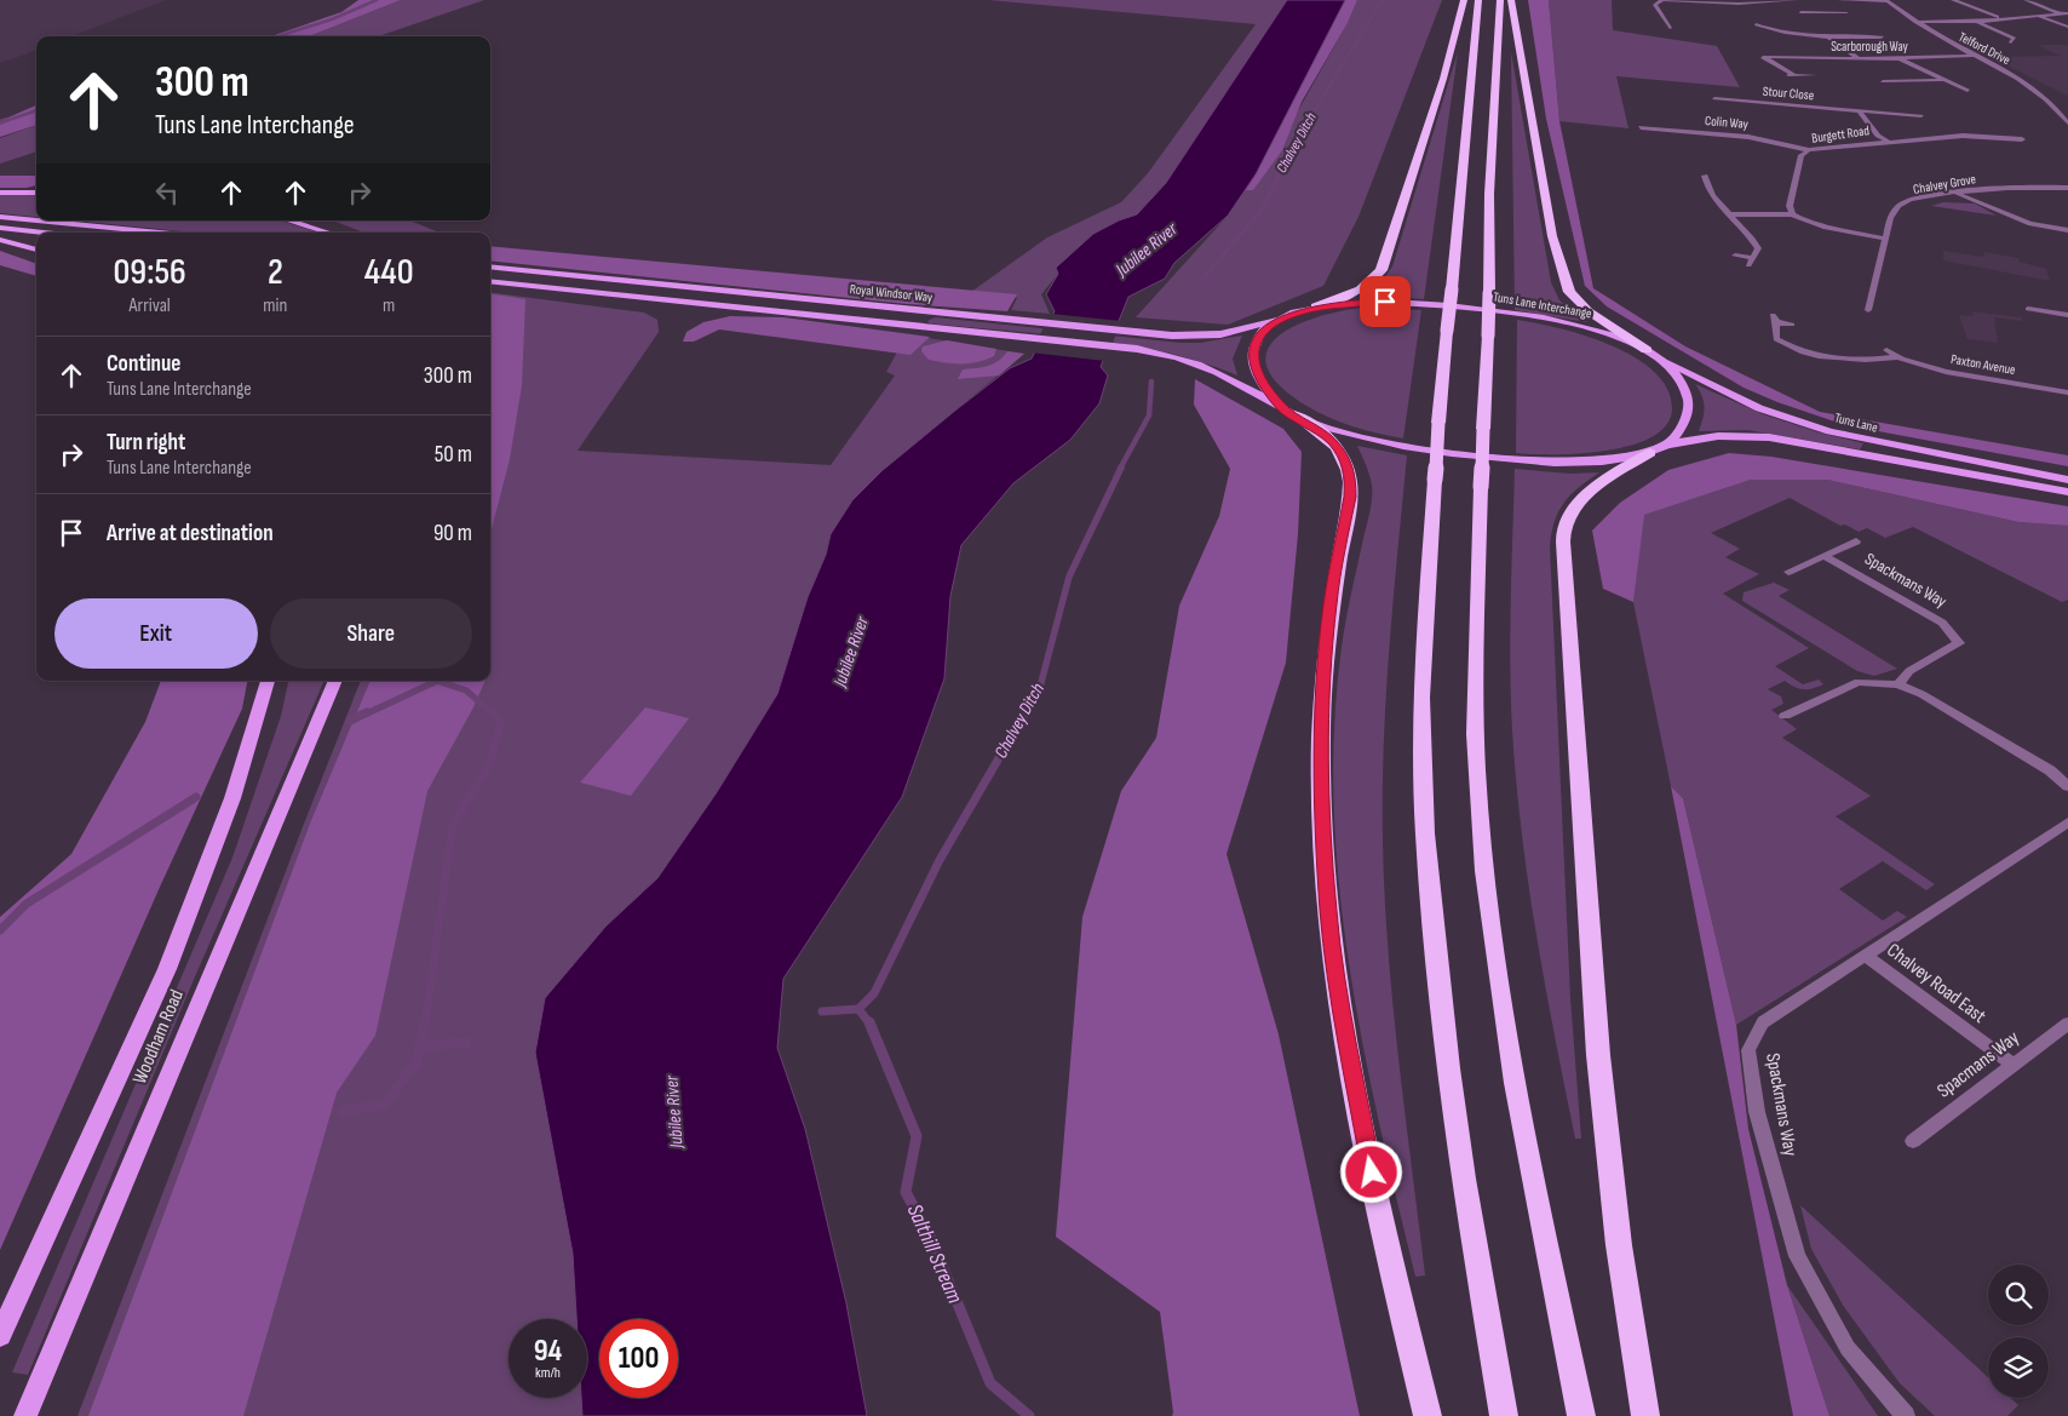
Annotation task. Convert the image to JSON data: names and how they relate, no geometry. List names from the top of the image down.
{
  "streets": {
    "main road": [
      "Royal Windsor Way",
      "Tuns Lane Interchange",
      "Tuns Lane",
      "Woodham Road"
    ],
    "street": [
      "Scarborough Way",
      "Telford Drive",
      "Stour Close",
      "Colin Way",
      "Burgett Road",
      "Chalvey Grove",
      "Paxton Avenue",
      "Spackmans Way",
      "Chalvey Road East",
      "Spacmans Way"
    ]
  },
  "crossings": [
    ["Scarborough Way", "Telford Drive"],
    ["Colin Way", "Burgett Road"],
    ["Royal Windsor Way", "Tuns Lane Interchange"],
    ["Tuns Lane Interchange", "Tuns Lane"],
    ["Spackmans Way", "Chalvey Road East"],
    ["Chalvey Road East", "Spacmans Way"]
  ],
  "water": ["Chalvey Ditch", "Jubilee River", "Salthill Stream"],
  "page": {
    "turn": ["300 m", "Tuns Lane Interchange"],
    "eta": [
      "09:56",
      "Arrival",
      "2",
      "min",
      "440",
      "m"
    ],
    "list": [
      {
        "name": "Continue",
        "note": "Tuns Lane Interchange",
        "value": "300 m"
      },
      {
        "name": "Turn right",
        "note": "Tuns Lane Interchange",
        "value": "50 m"
      },
      {
        "name": "Arrive at destination",
        "value": "90 m"
      }
    ],
    "buttons": ["Exit", "Share"],
    "speed": "94 km/h",
    "limit": "100"
  }
}
